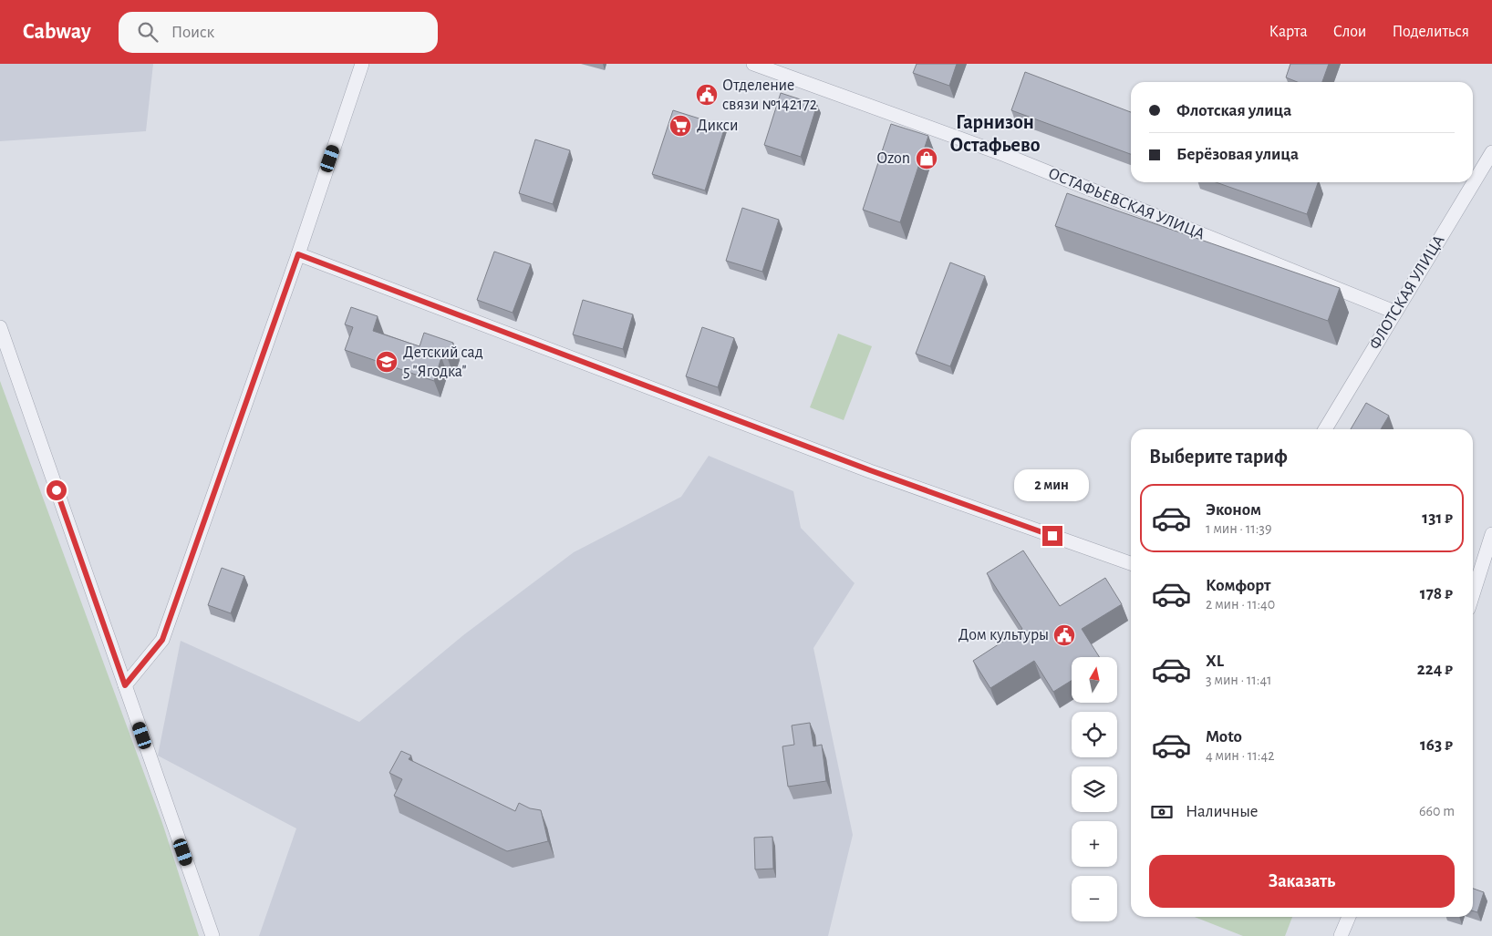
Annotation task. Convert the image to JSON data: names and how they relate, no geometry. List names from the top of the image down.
{
  "streets": {
    "street": ["ОСТАФЬЕВСКАЯ УЛИЦА", "ФЛОТСКАЯ УЛИЦА"]
  },
  "crossings": [
    ["ОСТАФЬЕВСКАЯ УЛИЦА", "ФЛОТСКАЯ УЛИЦА"]
  ],
  "districts": ["Гарнизон Остафьево"],
  "places": {
    "public building": ["Отделение связи №142172", "Дом культуры"],
    "supermarket": ["Дикси"],
    "shop": ["Ozon"],
    "school or university": ["Детский сад 5 \"Ягодка\""]
  },
  "north": "top",
  "page": {
    "header": "Cabway",
    "search": "Поиск",
    "nav": ["Карта", "Слои", "Поделиться"],
    "banner": ["Флотская улица", "Берёзовая улица"],
    "heading": "Выберите тариф",
    "bubble": "2 мин",
    "list": [
      {
        "name": "Эконом",
        "note": "1 мин · 11:39",
        "value": "131 ₽"
      },
      {
        "name": "Комфорт",
        "note": "2 мин · 11:40",
        "value": "178 ₽"
      },
      {
        "name": "XL",
        "note": "3 мин · 11:41",
        "value": "224 ₽"
      },
      {
        "name": "Moto",
        "note": "4 мин · 11:42",
        "value": "163 ₽"
      }
    ],
    "map_buttons": ["+", "−"],
    "pay": ["Наличные", "660 m"],
    "buttons": "Заказать"
  }
}
